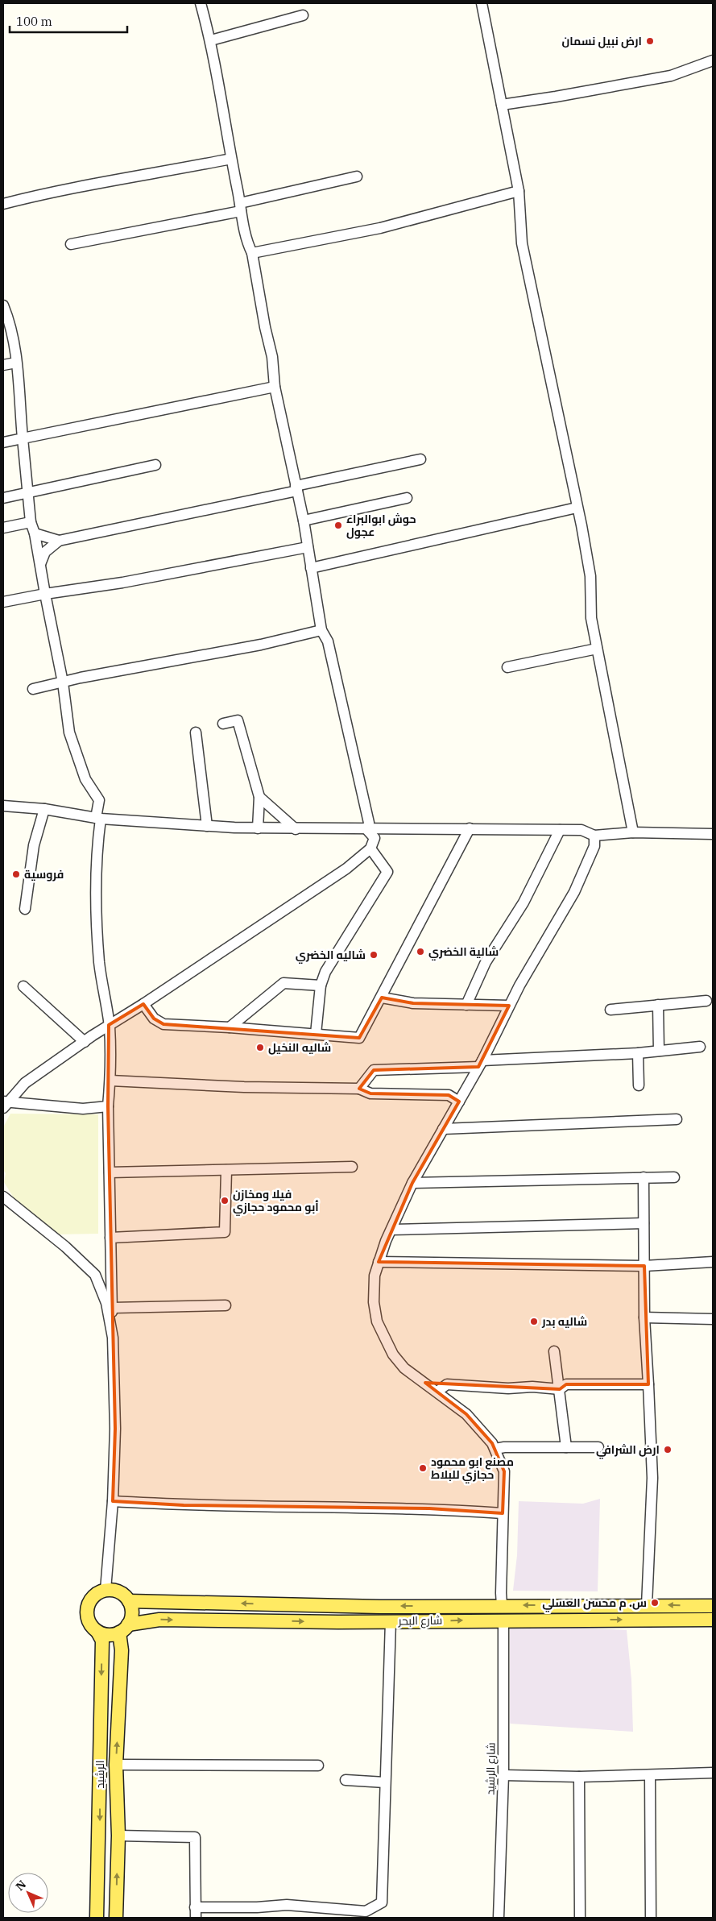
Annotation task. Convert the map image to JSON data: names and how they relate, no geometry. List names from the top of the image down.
{
  "streets": {
    "main road": ["شارع البحر", "الرشيد"],
    "street": ["شارع الرشيد"]
  },
  "crossings": [
    ["شارع البحر", "شارع الرشيد"],
    ["شارع البحر", "الرشيد"]
  ],
  "places": [
    "ارض نبيل نسمان",
    "حوش ابوالبراء عجول",
    "فروسية",
    "شالية الخضري",
    "شاليه الخضري",
    "شاليه النخيل",
    "فيلا ومخازن أبو محمود حجازي",
    "شاليه بدر",
    "ارض الشرافي",
    "مصنع ابو محمود حجازي للبلاط",
    "س. م محسن العسلي"
  ],
  "scale_bar": "100 m",
  "north": "top left"
}
